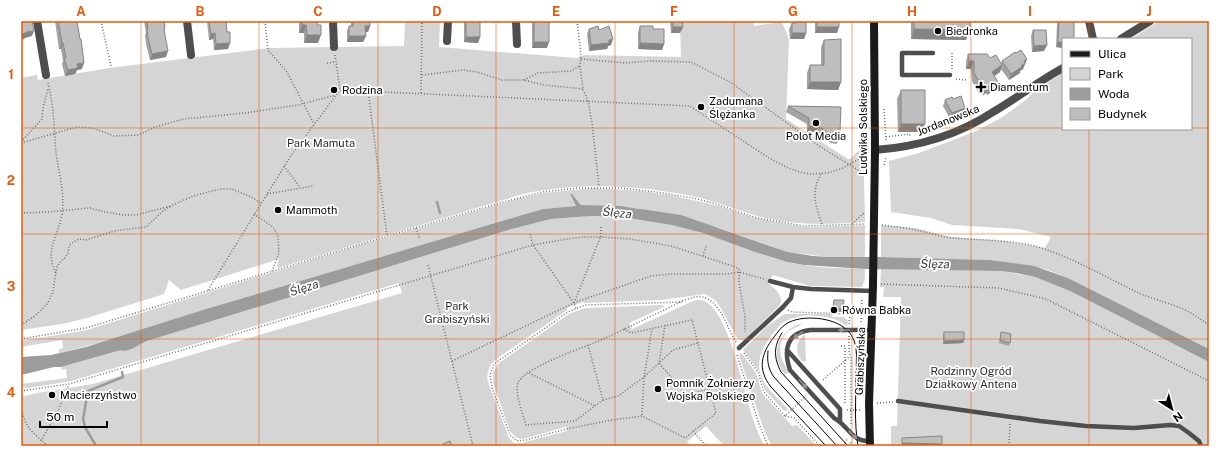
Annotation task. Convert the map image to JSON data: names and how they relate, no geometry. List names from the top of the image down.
{
  "streets": {
    "main road": ["Ludwika Solskiego", "Grabiszyńska"],
    "street": ["Jordanowska"]
  },
  "crossings": [
    ["Jordanowska", "Ludwika Solskiego"],
    ["Ludwika Solskiego", "Grabiszyńska"]
  ],
  "water": ["Ślęza"],
  "parks": ["Park Mamuta", "Park Grabiszyński", "Rodzinny Ogród Działkowy Antena"],
  "places": {
    "other": [
      "Biedronka",
      "Rodzina",
      "Zadumana Ślężanka",
      "Polot Media",
      "Mammoth",
      "Równa Babka",
      "Pomnik Żołnierzy Wojska Polskiego",
      "Macierzyństwo"
    ],
    "health": ["Diamentum"]
  },
  "legend": [
    "Ulica",
    "Park",
    "Woda",
    "Budynek"
  ],
  "scale_bar": "50 m",
  "north": "bottom right",
  "grid": {
    "columns": [
      "A",
      "B",
      "C",
      "D",
      "E",
      "F",
      "G",
      "H",
      "I",
      "J"
    ],
    "rows": [
      "1",
      "2",
      "3",
      "4"
    ]
  }
}
